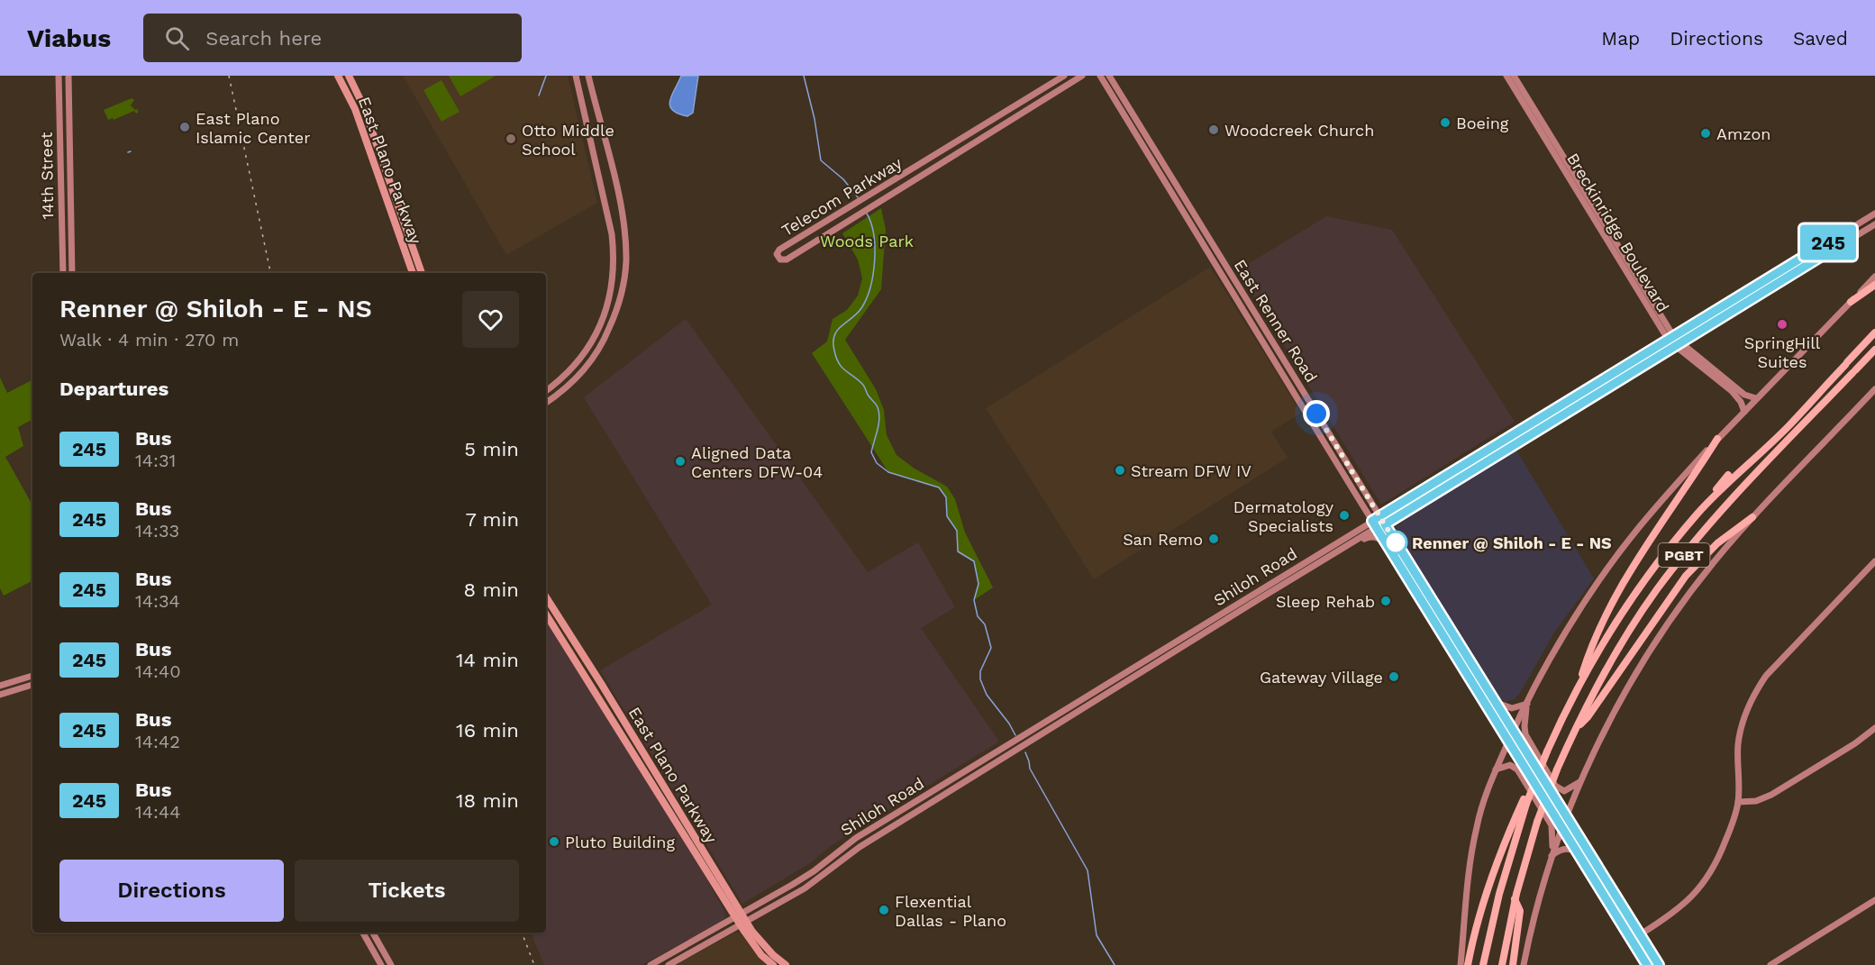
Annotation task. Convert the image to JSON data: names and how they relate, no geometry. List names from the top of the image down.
{
  "streets": {
    "highway": ["PGBT"],
    "main road": [
      "East Plano Parkway",
      "14th Street",
      "Telecom Parkway",
      "Breckinridge Boulevard",
      "East Renner Road",
      "Shiloh Road"
    ]
  },
  "crossings": [
    ["East Plano Parkway", "Shiloh Road"],
    ["Breckinridge Boulevard", "Shiloh Road"],
    ["East Renner Road", "Shiloh Road"]
  ],
  "parks": ["Woods Park"],
  "places": [
    "Boeing",
    "East Plano Islamic Center",
    "Woodcreek Church",
    "Amzon",
    "Otto Middle School",
    "SpringHill Suites",
    "Aligned Data Centers DFW-04",
    "Stream DFW IV",
    "Dermatology Specialists",
    "San Remo",
    "Renner @ Shiloh - E - NS",
    "Sleep Rehab",
    "Gateway Village",
    "Pluto Building",
    "Flexential Dallas - Plano"
  ],
  "lines": ["bus line 245"],
  "page": {
    "header": "Viabus",
    "search": "Search here",
    "nav": ["Map", "Directions", "Saved"],
    "on_map": "245",
    "heading": [
      ["Renner @ Shiloh - E - NS", "Walk · 4 min · 270 m"],
      "Departures"
    ],
    "list": [
      {
        "mark": "245",
        "name": "Bus",
        "note": "14:31",
        "value": "5 min"
      },
      {
        "mark": "245",
        "name": "Bus",
        "note": "14:33",
        "value": "7 min"
      },
      {
        "mark": "245",
        "name": "Bus",
        "note": "14:34",
        "value": "8 min"
      },
      {
        "mark": "245",
        "name": "Bus",
        "note": "14:40",
        "value": "14 min"
      },
      {
        "mark": "245",
        "name": "Bus",
        "note": "14:42",
        "value": "16 min"
      },
      {
        "mark": "245",
        "name": "Bus",
        "note": "14:44",
        "value": "18 min"
      }
    ],
    "buttons": ["Directions", "Tickets"]
  }
}
